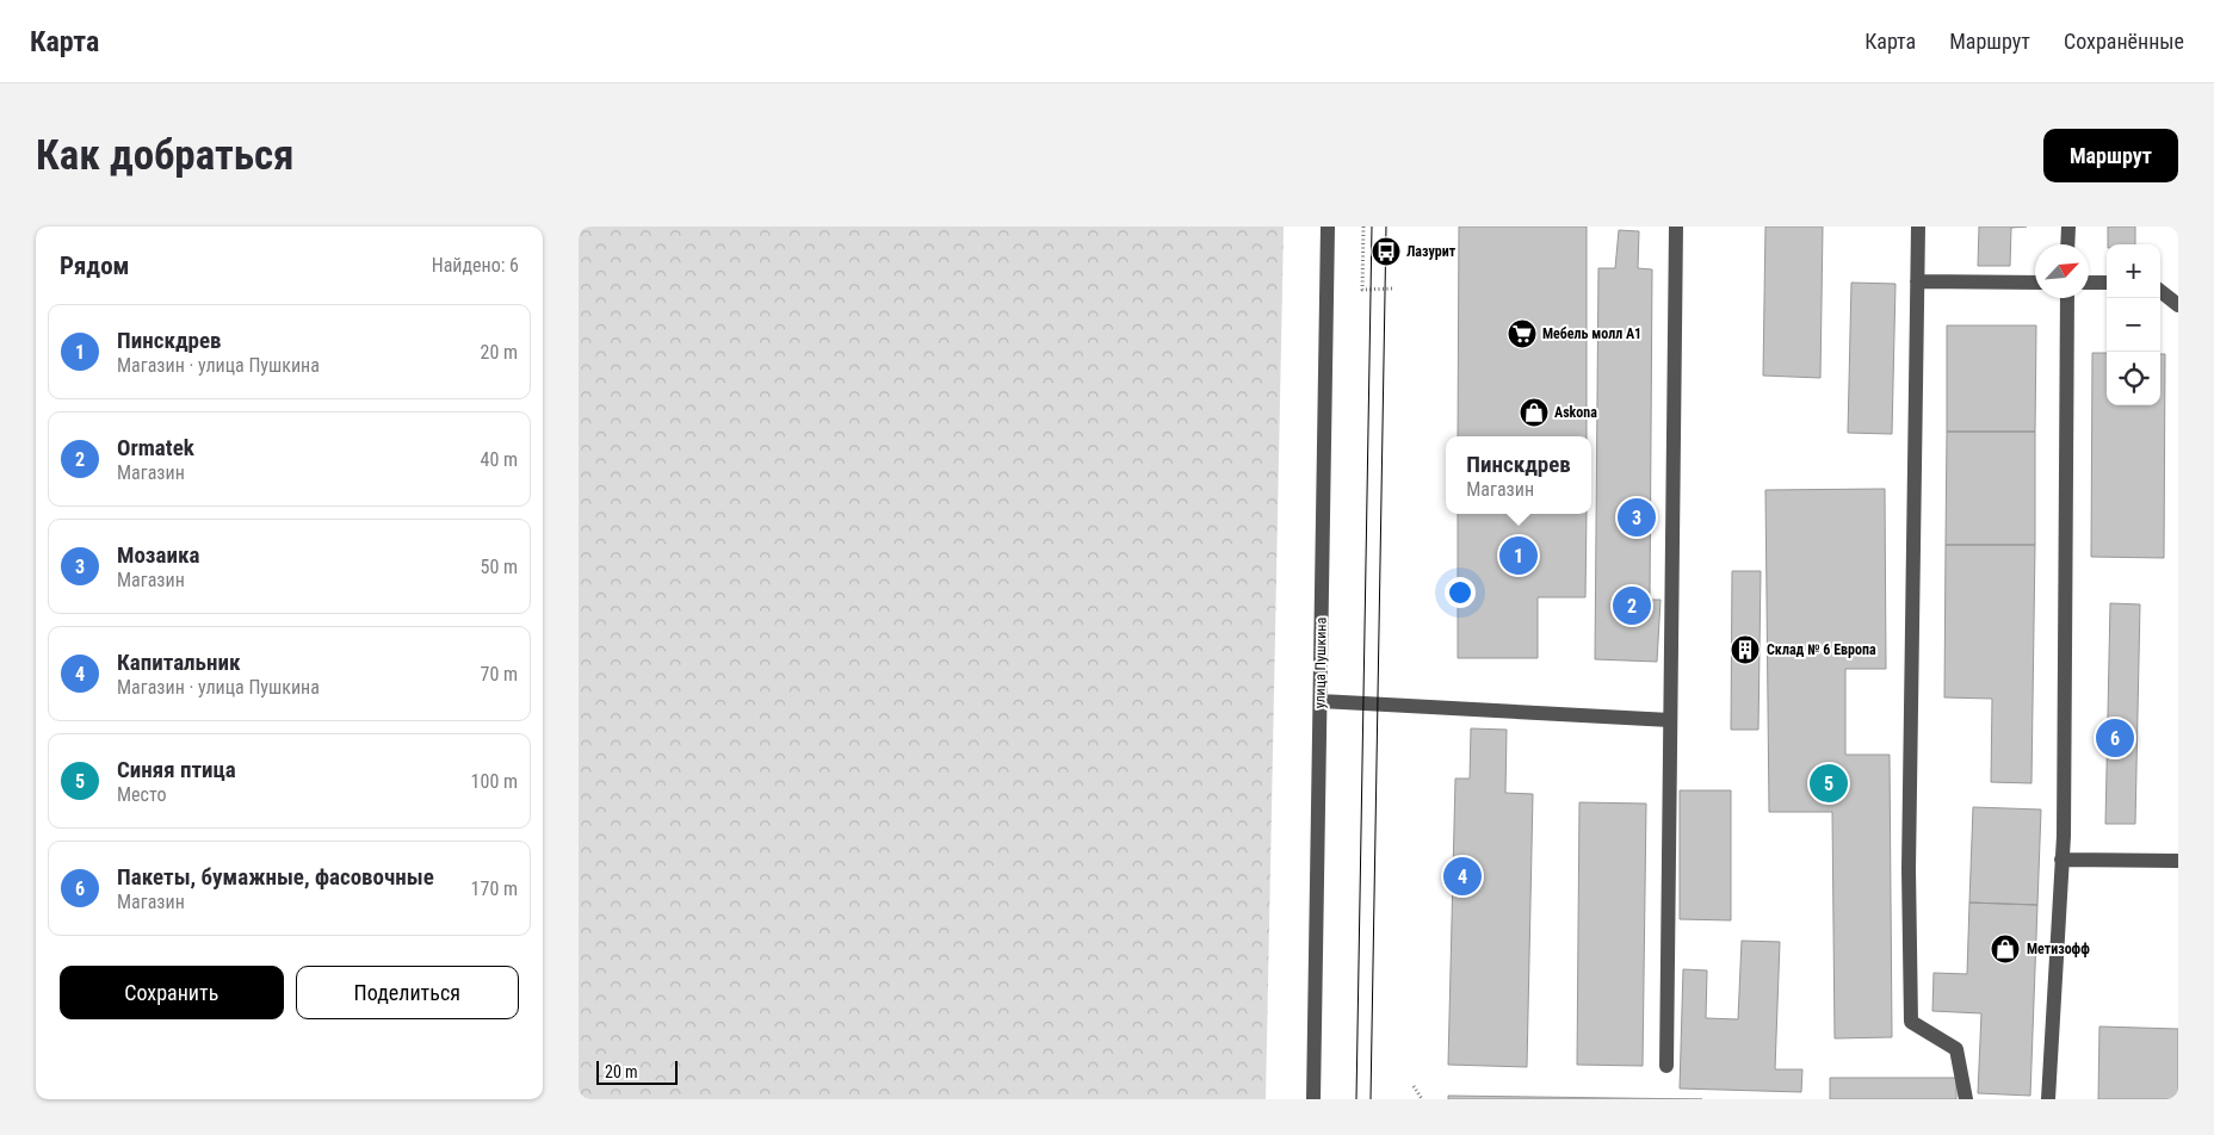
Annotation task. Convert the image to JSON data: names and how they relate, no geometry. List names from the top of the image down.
{
  "streets": {
    "street": ["улица Пушкина"]
  },
  "places": {
    "bus stop": ["Лазурит"],
    "supermarket": ["Мебель молл А1"],
    "shop": ["Askona", "Метизофф"],
    "building": ["Склад № 6 Европа"]
  },
  "scale_bar": "20 m",
  "north": "top right",
  "page": {
    "header": "Карта",
    "nav": ["Карта", "Маршрут", "Сохранённые"],
    "buttons": [
      "Маршрут",
      ["Сохранить", "Поделиться"]
    ],
    "title": "Как добраться",
    "heading": ["Рядом", "Найдено: 6"],
    "map_buttons": ["+", "−"],
    "list": [
      {
        "mark": "1",
        "name": "Пинскдрев",
        "note": "Магазин · улица Пушкина",
        "value": "20 m"
      },
      {
        "mark": "2",
        "name": "Ormatek",
        "note": "Магазин",
        "value": "40 m"
      },
      {
        "mark": "3",
        "name": "Мозаика",
        "note": "Магазин",
        "value": "50 m"
      },
      {
        "mark": "4",
        "name": "Капитальник",
        "note": "Магазин · улица Пушкина",
        "value": "70 m"
      },
      {
        "mark": "5",
        "name": "Синяя птица",
        "note": "Место",
        "value": "100 m"
      },
      {
        "mark": "6",
        "name": "Пакеты, бумажные, фасовочные",
        "note": "Магазин",
        "value": "170 m"
      }
    ],
    "popup": ["Пинскдрев", "Магазин"],
    "pins": [
      "3",
      "1",
      "2",
      "6",
      "5",
      "4"
    ],
    "scale": "20 m"
  }
}
